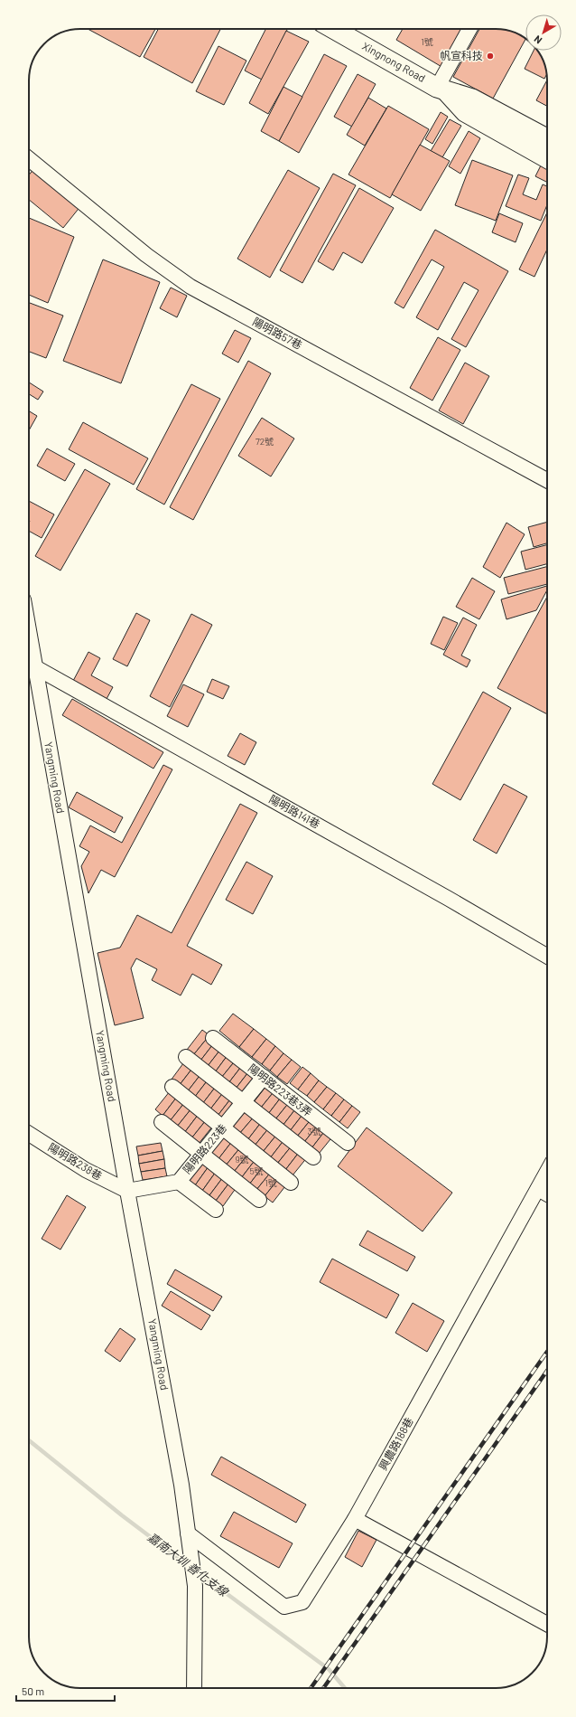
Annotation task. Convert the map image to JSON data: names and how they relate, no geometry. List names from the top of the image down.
{
  "streets": {
    "main road": ["Xingnong Road"],
    "street": [
      "陽明路57巷",
      "Yangming Road",
      "陽明路141巷",
      "陽明路223巷3弄",
      "陽明路223巷",
      "陽明路238巷",
      "興農路188巷"
    ]
  },
  "crossings": [
    ["Yangming Road", "陽明路141巷"],
    ["Yangming Road", "陽明路223巷"],
    ["Yangming Road", "陽明路238巷"],
    ["Yangming Road", "興農路188巷"],
    ["陽明路223巷3弄", "陽明路223巷"],
    ["陽明路223巷", "陽明路238巷"]
  ],
  "water": ["嘉南大圳 善化支線"],
  "places": ["帆宣科技"],
  "house_numbers": [
    "1號",
    "72號",
    "3號",
    "9號",
    "5號",
    "1號"
  ],
  "scale_bar": "50 m",
  "north": "bottom left"
}
